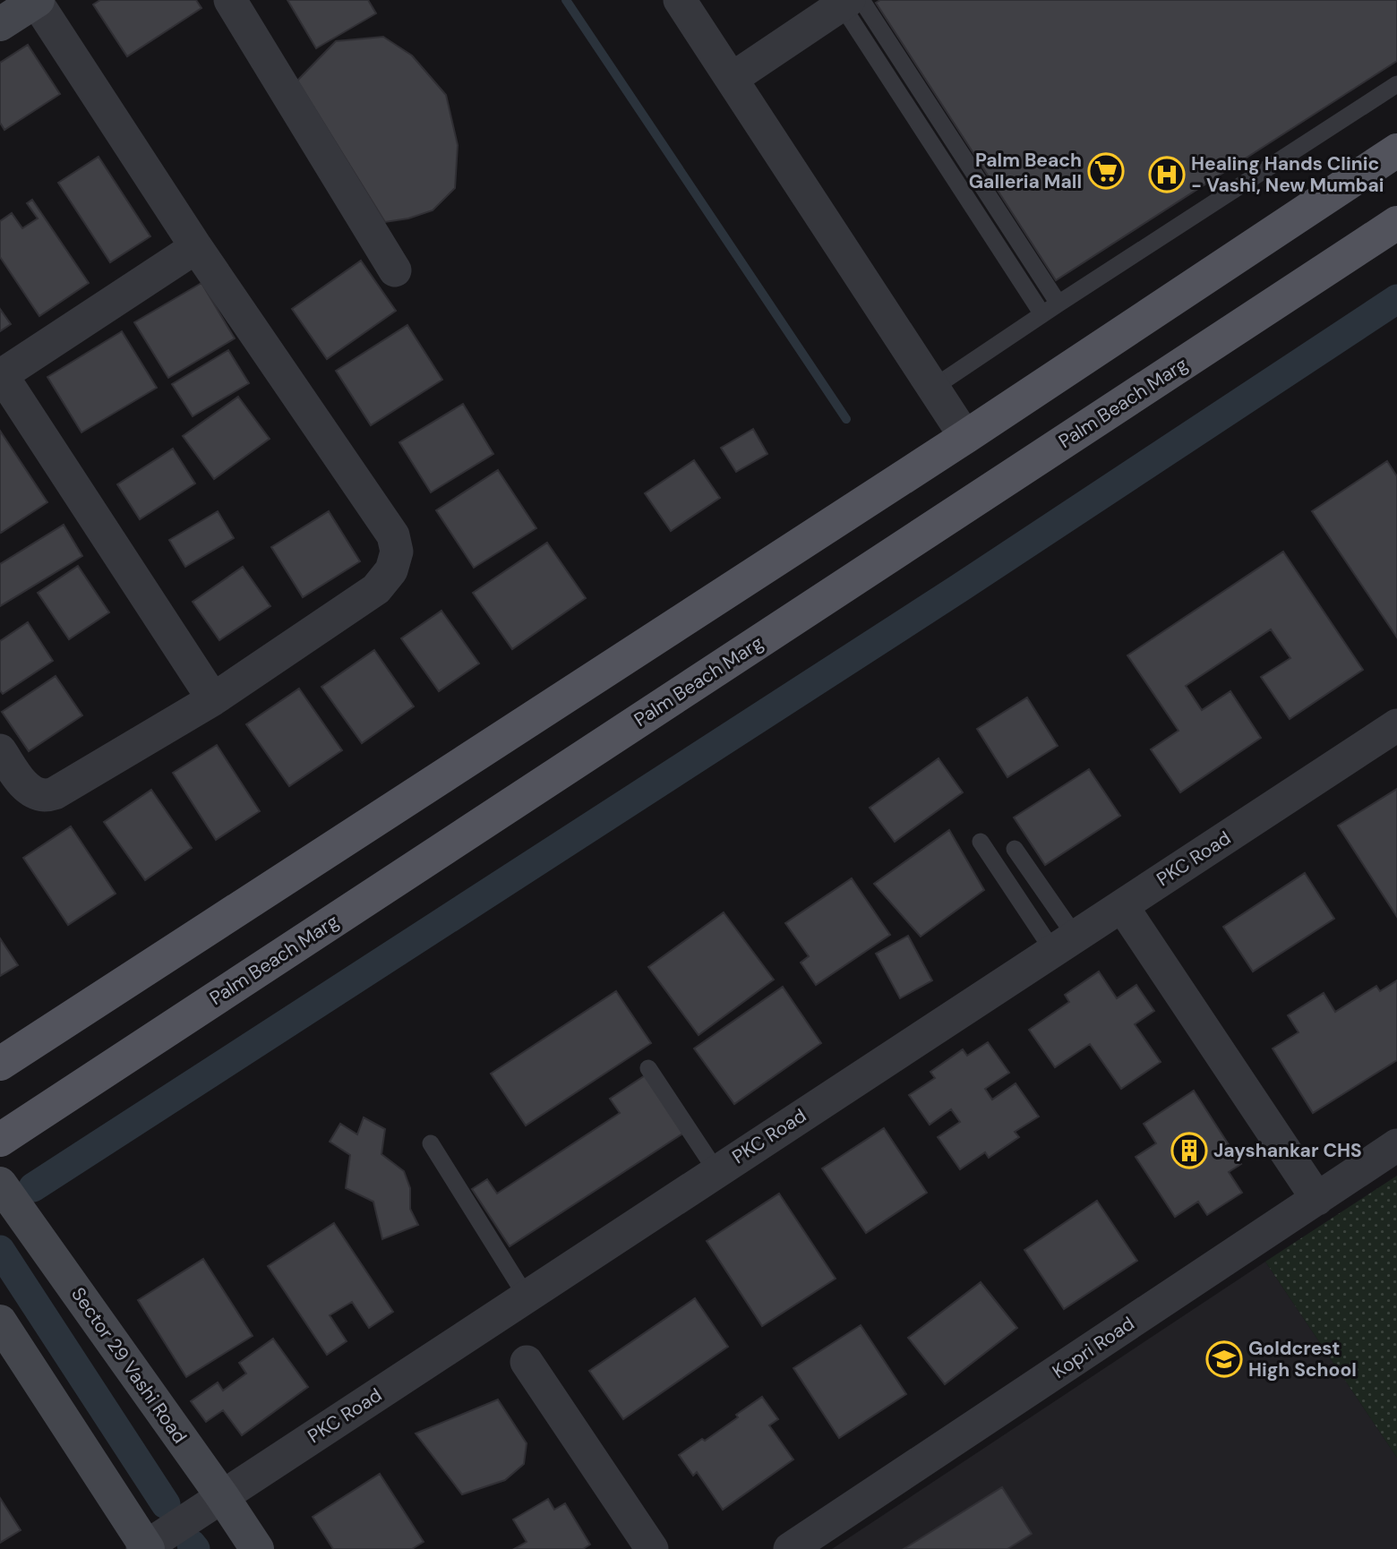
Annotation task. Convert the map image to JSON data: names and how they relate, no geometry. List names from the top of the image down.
{
  "streets": {
    "main road": ["Palm Beach Marg", "Sector 29 Vashi Road"],
    "street": ["PKC Road", "Kopri Road"]
  },
  "crossings": [
    ["PKC Road", "Sector 29 Vashi Road"]
  ],
  "places": {
    "supermarket": ["Palm Beach Galleria Mall"],
    "hospital": ["Healing Hands Clinic - Vashi, New Mumbai"],
    "building": ["Jayshankar CHS"],
    "school or university": ["Goldcrest High School"]
  }
}
